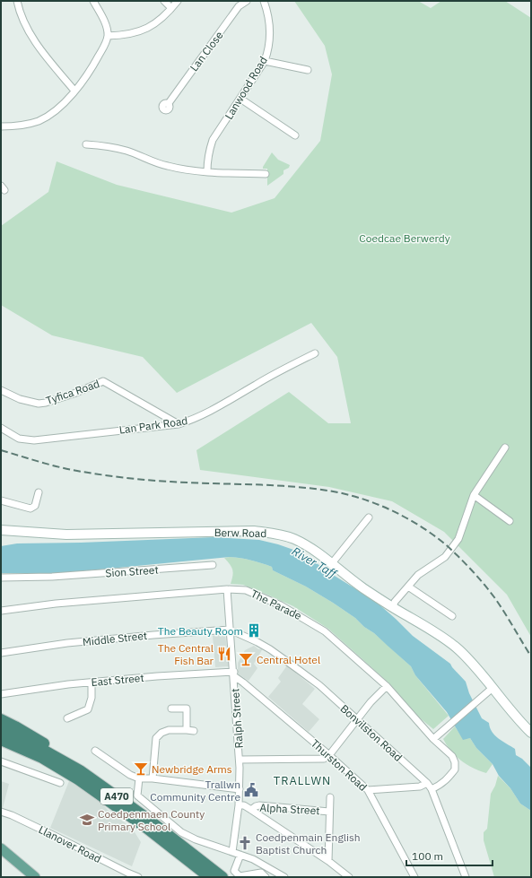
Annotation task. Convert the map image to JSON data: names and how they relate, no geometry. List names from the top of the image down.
{
  "streets": {
    "highway": ["A470"],
    "main road": ["Berw Road"],
    "street": [
      "Lan Close",
      "Lanwood Road",
      "Tyfica Road",
      "Lan Park Road",
      "Sion Street",
      "The Parade",
      "Middle Street",
      "East Street",
      "Ralph Street",
      "Bonvilston Road",
      "Thurston Road",
      "Alpha Street",
      "Llanover Road"
    ]
  },
  "crossings": [
    ["Tyfica Road", "Lan Park Road"],
    ["The Parade", "Ralph Street"],
    ["The Parade", "Bonvilston Road"],
    ["Middle Street", "Ralph Street"],
    ["Middle Street", "Bonvilston Road"],
    ["East Street", "Ralph Street"],
    ["East Street", "Thurston Road"],
    ["Ralph Street", "Bonvilston Road"],
    ["Ralph Street", "Thurston Road"]
  ],
  "districts": ["TRALLWN"],
  "water": ["River Taff"],
  "parks": ["Coedcae Berwerdy"],
  "places": {
    "building": ["The Beauty Room"],
    "restaurant": ["The Central Fish Bar"],
    "bar": ["Central Hotel", "Newbridge Arms"],
    "public building": ["Trallwn Community Centre"],
    "school or university": ["Coedpenmaen County Primary School"],
    "church": ["Coedpenmain English Baptist Church"]
  },
  "scale_bar": "100 m"
}
